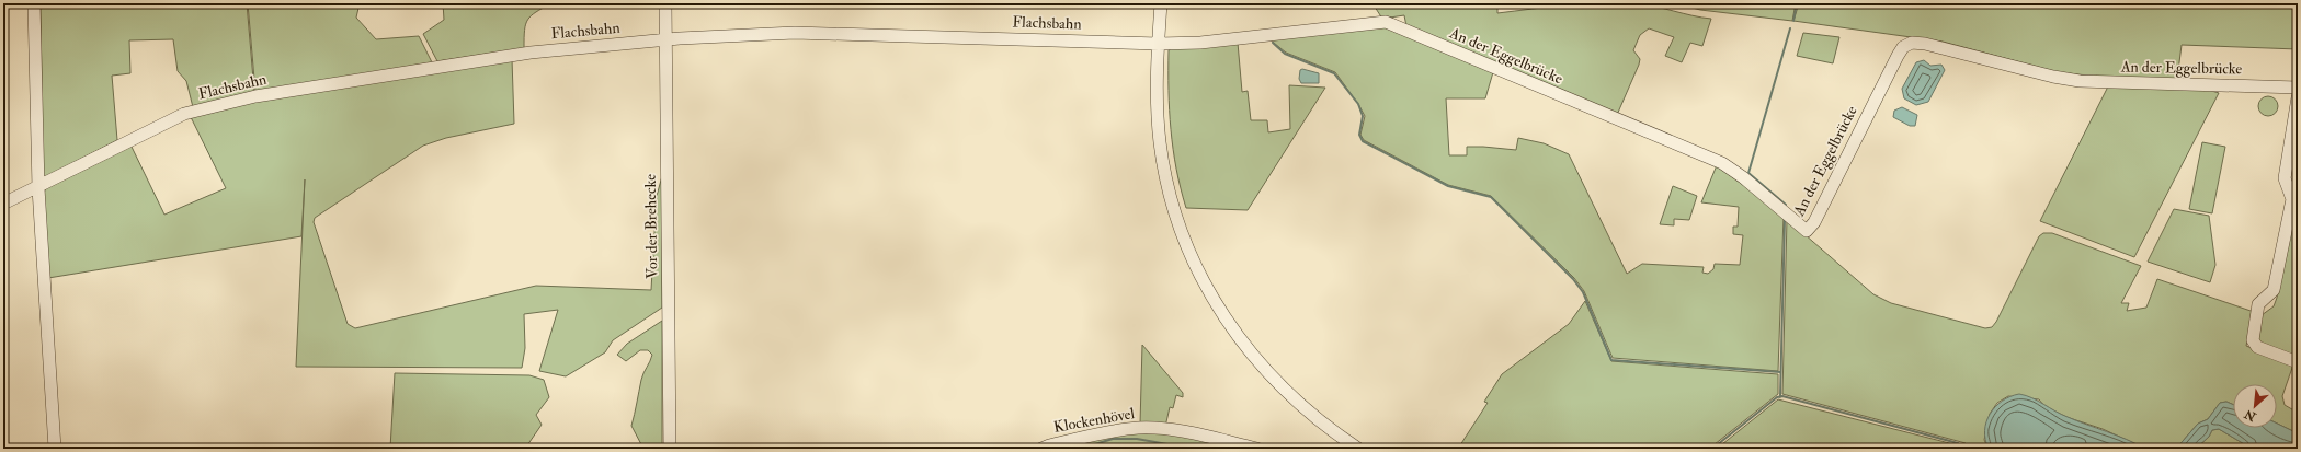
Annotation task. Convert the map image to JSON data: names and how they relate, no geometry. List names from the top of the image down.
{
  "streets": {
    "street": [
      "Flachsbahn",
      "An der Eggelbrücke",
      "Vor der Brehecke",
      "Klockenhövel"
    ]
  },
  "crossings": [
    ["Flachsbahn", "An der Eggelbrücke"],
    ["Flachsbahn", "Vor der Brehecke"]
  ],
  "north": "bottom left"
}
